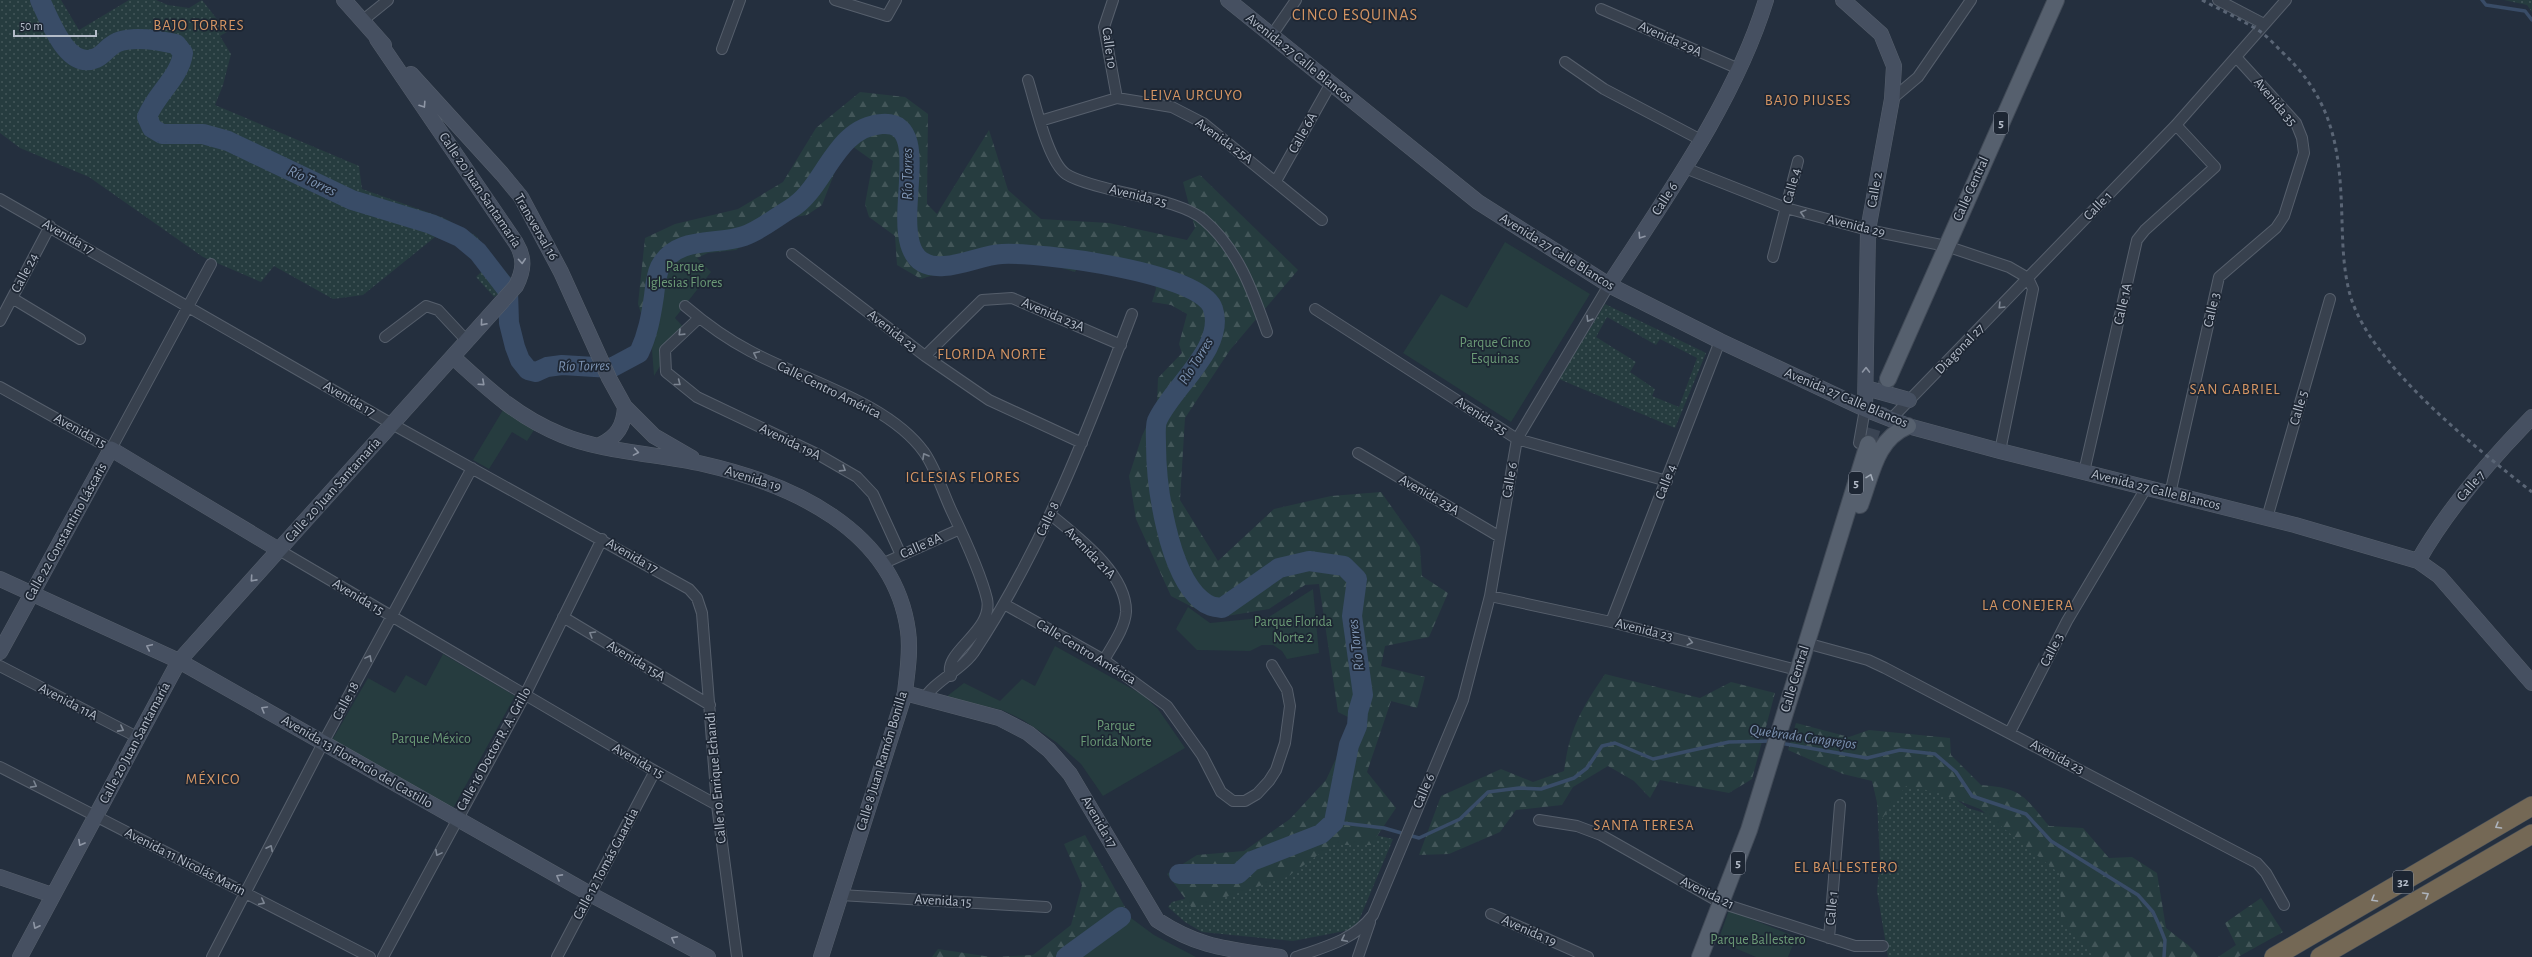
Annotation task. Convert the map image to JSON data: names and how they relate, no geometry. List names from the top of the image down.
{
  "streets": {
    "highway": ["32"],
    "main road": ["5", "Calle Central"],
    "street": [
      "Avenida 29A",
      "Calle 10",
      "Avenida 27 Calle Blancos",
      "Avenida 35",
      "Calle 6A",
      "Avenida 25A",
      "Calle 4",
      "Calle 20 Juan Santamaría",
      "Calle 2",
      "Avenida 25",
      "Calle 6",
      "Calle 1",
      "Avenida 29",
      "Transversal 16",
      "Avenida 17",
      "Calle 24",
      "Calle 1A",
      "Calle 3",
      "Avenida 23A",
      "Avenida 23",
      "Diagonal 27",
      "Calle Centro América",
      "Calle 5",
      "Avenida 15",
      "Avenida 19A",
      "Avenida 19",
      "Calle 7",
      "Calle 8",
      "Calle 22 Constantino Láscaris",
      "Calle 8A",
      "Avenida 21A",
      "Avenida 15A",
      "Calle 18",
      "Avenida 11A",
      "Calle 16 Doctor R. A. Grillo",
      "Calle 8 Juan Ramón Bonilla",
      "Avenida 13 Florencio del Castillo",
      "Calle 10 Enrique Echandi",
      "Avenida 11 Nicolás Marín",
      "Calle 12 Tomás Guardia",
      "Avenida 21"
    ]
  },
  "crossings": [
    ["Avenida 29A", "Calle 6"],
    ["Calle 10", "Avenida 25A"],
    ["Avenida 27 Calle Blancos", "Calle 6A"],
    ["Avenida 27 Calle Blancos", "Calle 4"],
    ["Avenida 27 Calle Blancos", "Calle 2"],
    ["Avenida 27 Calle Blancos", "Calle 6"],
    ["Avenida 27 Calle Blancos", "Calle 1A"],
    ["Avenida 27 Calle Blancos", "Calle 3"],
    ["Avenida 27 Calle Blancos", "Diagonal 27"],
    ["Avenida 27 Calle Blancos", "Calle 5"],
    ["Avenida 27 Calle Blancos", "Calle 7"],
    ["Avenida 35", "Calle 1"],
    ["Avenida 35", "Calle 3"],
    ["Calle 6A", "Avenida 25A"],
    ["Avenida 25A", "Avenida 25"],
    ["Calle 4", "Avenida 25"],
    ["Calle 4", "Avenida 29"],
    ["Calle 4", "Avenida 23"],
    ["Calle Central", "Avenida 29"],
    ["Calle Central", "Avenida 23"],
    ["Calle Central", "Avenida 21"],
    ["Calle 20 Juan Santamaría", "Transversal 16"],
    ["Calle 20 Juan Santamaría", "Avenida 17"],
    ["Calle 20 Juan Santamaría", "Avenida 15"],
    ["Calle 20 Juan Santamaría", "Avenida 19"],
    ["Calle 20 Juan Santamaría", "Avenida 11A"],
    ["Calle 20 Juan Santamaría", "Avenida 13 Florencio del Castillo"],
    ["Calle 20 Juan Santamaría", "Avenida 11 Nicolás Marín"],
    ["Calle 2", "Avenida 29"],
    ["Avenida 25", "Calle 6"],
    ["Calle 6", "Avenida 29"],
    ["Calle 6", "Avenida 23A"],
    ["Calle 6", "Avenida 23"],
    ["Calle 1", "Avenida 29"],
    ["Calle 1", "Calle 1A"],
    ["Calle 1", "Diagonal 27"],
    ["Calle 1", "Avenida 21"],
    ["Avenida 29", "Diagonal 27"],
    ["Transversal 16", "Avenida 19"],
    ["Avenida 17", "Calle 24"],
    ["Avenida 17", "Calle 8"],
    ["Avenida 17", "Calle 22 Constantino Láscaris"],
    ["Avenida 17", "Calle 18"],
    ["Avenida 17", "Calle 16 Doctor R. A. Grillo"],
    ["Avenida 17", "Calle 8 Juan Ramón Bonilla"],
    ["Avenida 17", "Calle 10 Enrique Echandi"],
    ["Calle 3", "Avenida 23"],
    ["Avenida 23A", "Avenida 23"],
    ["Avenida 23A", "Calle 8"],
    ["Avenida 23", "Calle 8"],
    ["Calle Centro América", "Avenida 19A"],
    ["Calle Centro América", "Calle 8"],
    ["Calle Centro América", "Calle 8A"],
    ["Calle Centro América", "Avenida 21A"],
    ["Avenida 15", "Calle 22 Constantino Láscaris"],
    ["Avenida 15", "Calle 18"],
    ["Avenida 15", "Calle 16 Doctor R. A. Grillo"],
    ["Avenida 15", "Calle 8 Juan Ramón Bonilla"],
    ["Avenida 15", "Calle 10 Enrique Echandi"],
    ["Avenida 15", "Calle 12 Tomás Guardia"],
    ["Avenida 19A", "Calle 8A"],
    ["Avenida 19", "Calle 8A"],
    ["Avenida 19", "Calle 8 Juan Ramón Bonilla"],
    ["Calle 8", "Avenida 21A"],
    ["Calle 22 Constantino Láscaris", "Avenida 13 Florencio del Castillo"],
    ["Calle 8A", "Calle 8 Juan Ramón Bonilla"],
    ["Avenida 15A", "Calle 16 Doctor R. A. Grillo"],
    ["Avenida 15A", "Calle 10 Enrique Echandi"],
    ["Calle 18", "Avenida 13 Florencio del Castillo"],
    ["Calle 18", "Avenida 11 Nicolás Marín"],
    ["Calle 16 Doctor R. A. Grillo", "Avenida 13 Florencio del Castillo"],
    ["Avenida 13 Florencio del Castillo", "Calle 12 Tomás Guardia"]
  ],
  "one_way": [
    "Calle 20 Juan Santamaría",
    "Calle 2",
    "Calle 6",
    "Diagonal 27",
    "Avenida 19A",
    "Avenida 19",
    "Avenida 15A",
    "Calle 18",
    "Avenida 11A",
    "Avenida 13 Florencio del Castillo",
    "Avenida 11 Nicolás Marín"
  ],
  "districts": [
    "CINCO ESQUINAS",
    "BAJO TORRES",
    "LEIVA URCUYO",
    "BAJO PIUSES",
    "FLORIDA NORTE",
    "SAN GABRIEL",
    "IGLESIAS FLORES",
    "LA CONEJERA",
    "MÉXICO",
    "SANTA TERESA",
    "EL BALLESTERO"
  ],
  "water": ["Río Torres", "Quebrada Cangrejos"],
  "parks": [
    "Parque Iglesias Flores",
    "Parque Cinco Esquinas",
    "Parque Florida Norte 2",
    "Parque Florida Norte",
    "Parque México",
    "Parque Ballestero"
  ],
  "scale_bar": "50 m"
}
